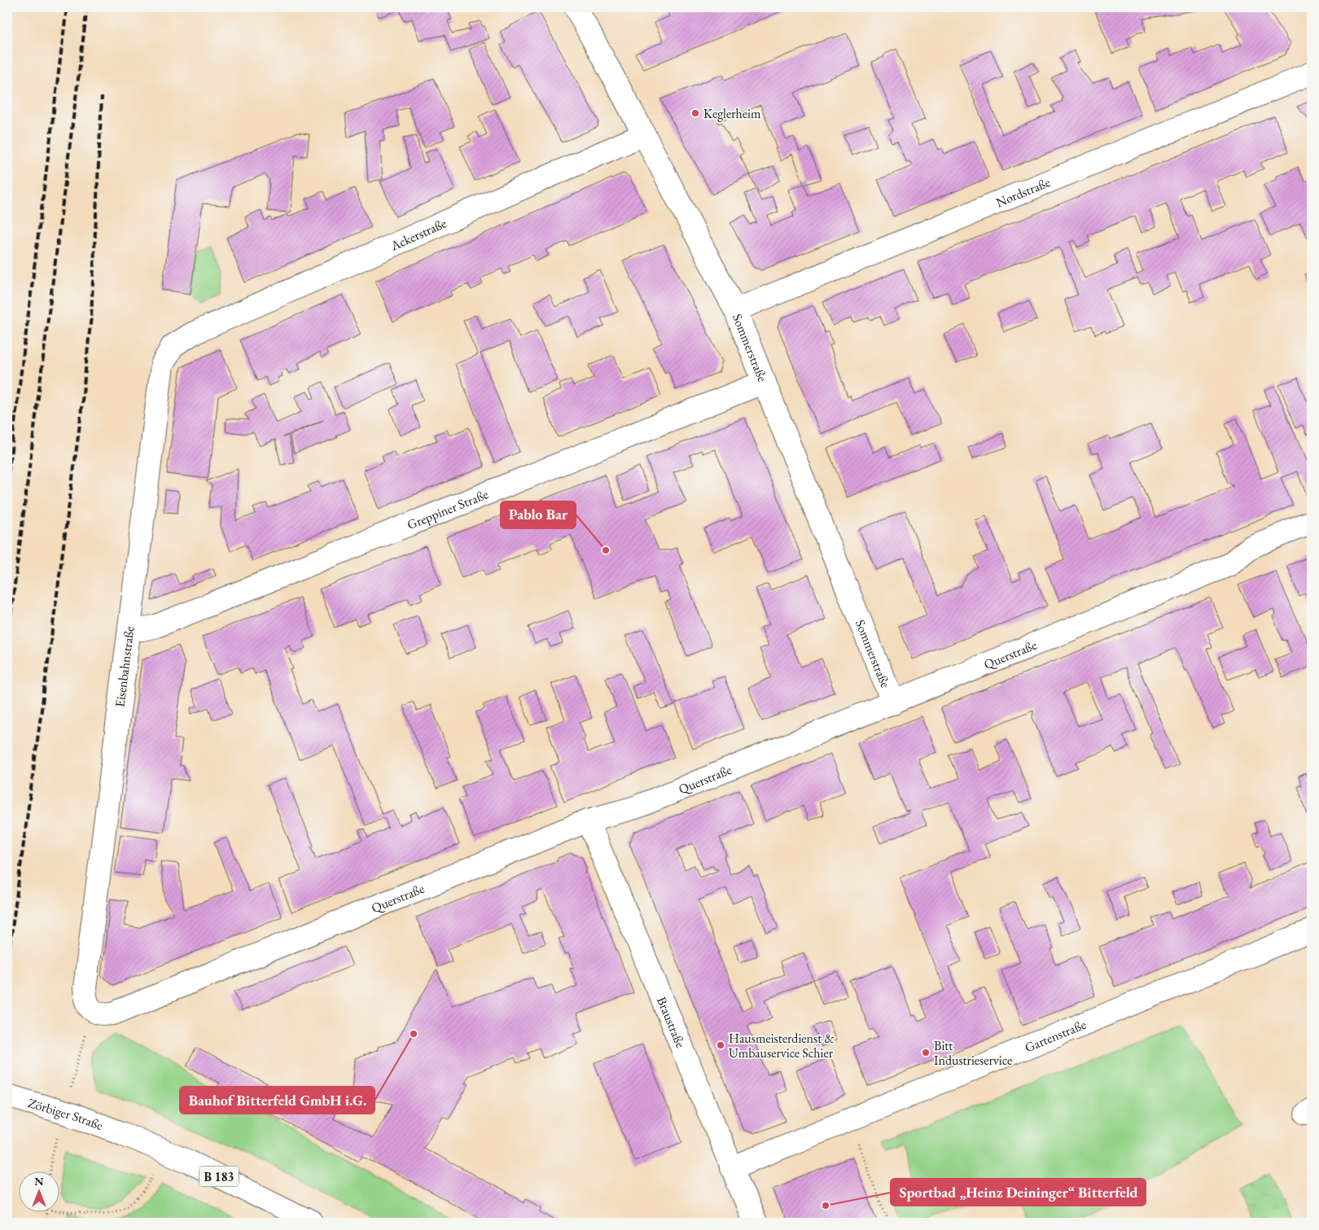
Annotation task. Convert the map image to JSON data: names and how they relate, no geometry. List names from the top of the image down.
{
  "streets": {
    "street": [
      "Nordstraße",
      "Ackerstraße",
      "Sommerstraße",
      "Greppiner Straße",
      "Querstraße",
      "Eisenbahnstraße",
      "Braustraße",
      "Gartenstraße",
      "Zörbiger Straße",
      "B 183"
    ]
  },
  "crossings": [
    ["Nordstraße", "Sommerstraße"],
    ["Ackerstraße", "Sommerstraße"],
    ["Ackerstraße", "Eisenbahnstraße"],
    ["Sommerstraße", "Greppiner Straße"],
    ["Sommerstraße", "Querstraße"],
    ["Greppiner Straße", "Eisenbahnstraße"],
    ["Querstraße", "Eisenbahnstraße"],
    ["Querstraße", "Braustraße"],
    ["Braustraße", "Gartenstraße"]
  ],
  "places": [
    "Keglerheim",
    "Pablo Bar",
    "Bauhof Bitterfeld GmbH i.G.",
    "Hausmeisterdienst & Umbauservice Schier",
    "Bitt Industrieservice",
    "Sportbad „Heinz Deininger“ Bitterfeld"
  ],
  "north": "top"
}
